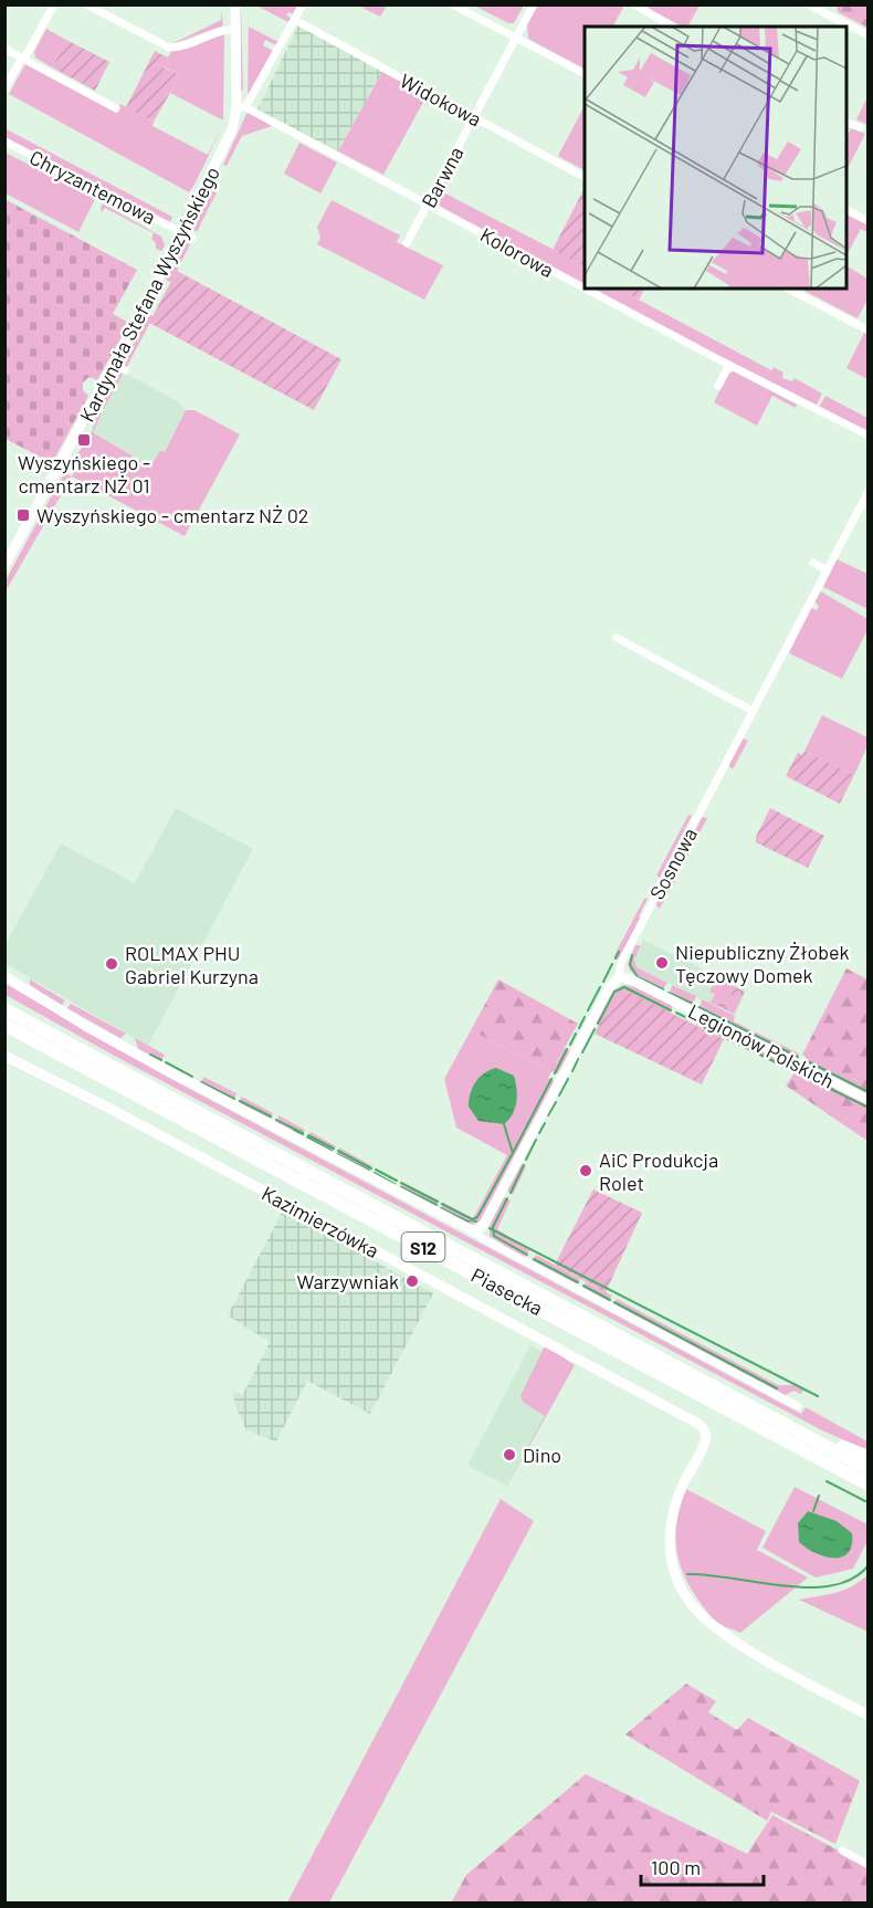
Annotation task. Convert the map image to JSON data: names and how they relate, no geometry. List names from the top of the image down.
{
  "streets": {
    "highway": ["S12", "Piasecka"],
    "street": [
      "Widokowa",
      "Barwna",
      "Chryzantemowa",
      "Kolorowa",
      "Kardynała Stefana Wyszyńskiego",
      "Sosnowa",
      "Legionów Polskich",
      "Kazimierzówka"
    ]
  },
  "crossings": [
    ["Widokowa", "Barwna"],
    ["Barwna", "Kolorowa"],
    ["Chryzantemowa", "Kardynała Stefana Wyszyńskiego"],
    ["Kolorowa", "Kardynała Stefana Wyszyńskiego"],
    ["Sosnowa", "Legionów Polskich"]
  ],
  "places": {
    "transit": ["Wyszyńskiego - cmentarz NŻ 01", "Wyszyńskiego - cmentarz NŻ 02"],
    "other": [
      "Niepubliczny Żłobek Tęczowy Domek",
      "ROLMAX PHU Gabriel Kurzyna",
      "AiC Produkcja Rolet",
      "Warzywniak",
      "Dino"
    ]
  },
  "scale_bar": "100 m"
}
